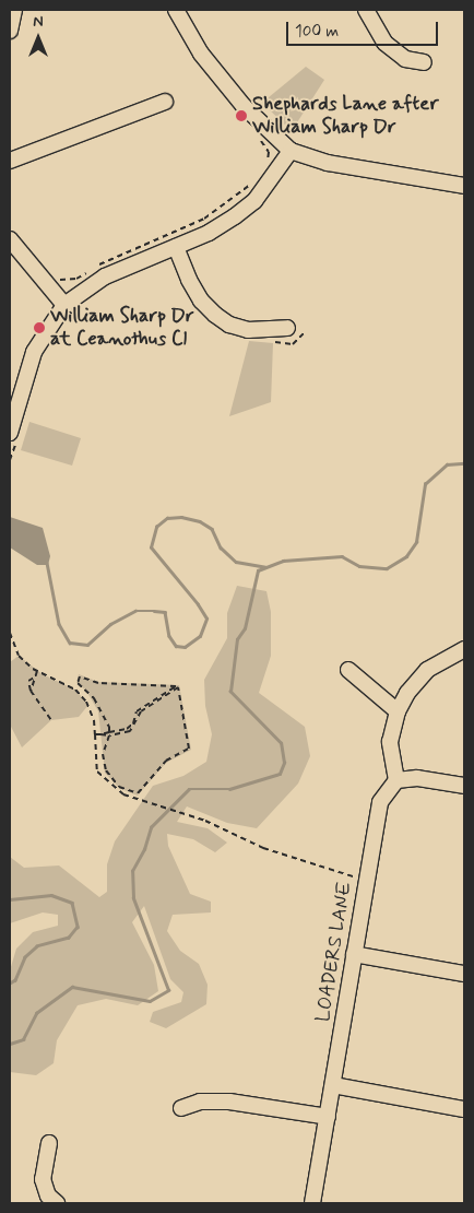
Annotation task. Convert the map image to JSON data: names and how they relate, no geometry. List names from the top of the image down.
{
  "streets": {
    "street": ["LOADERS LANE"]
  },
  "places": ["Shephards Lane after William Sharp Dr", "William Sharp Dr at Ceanothus Cl"],
  "scale_bar": "100 m",
  "north": "top"
}
